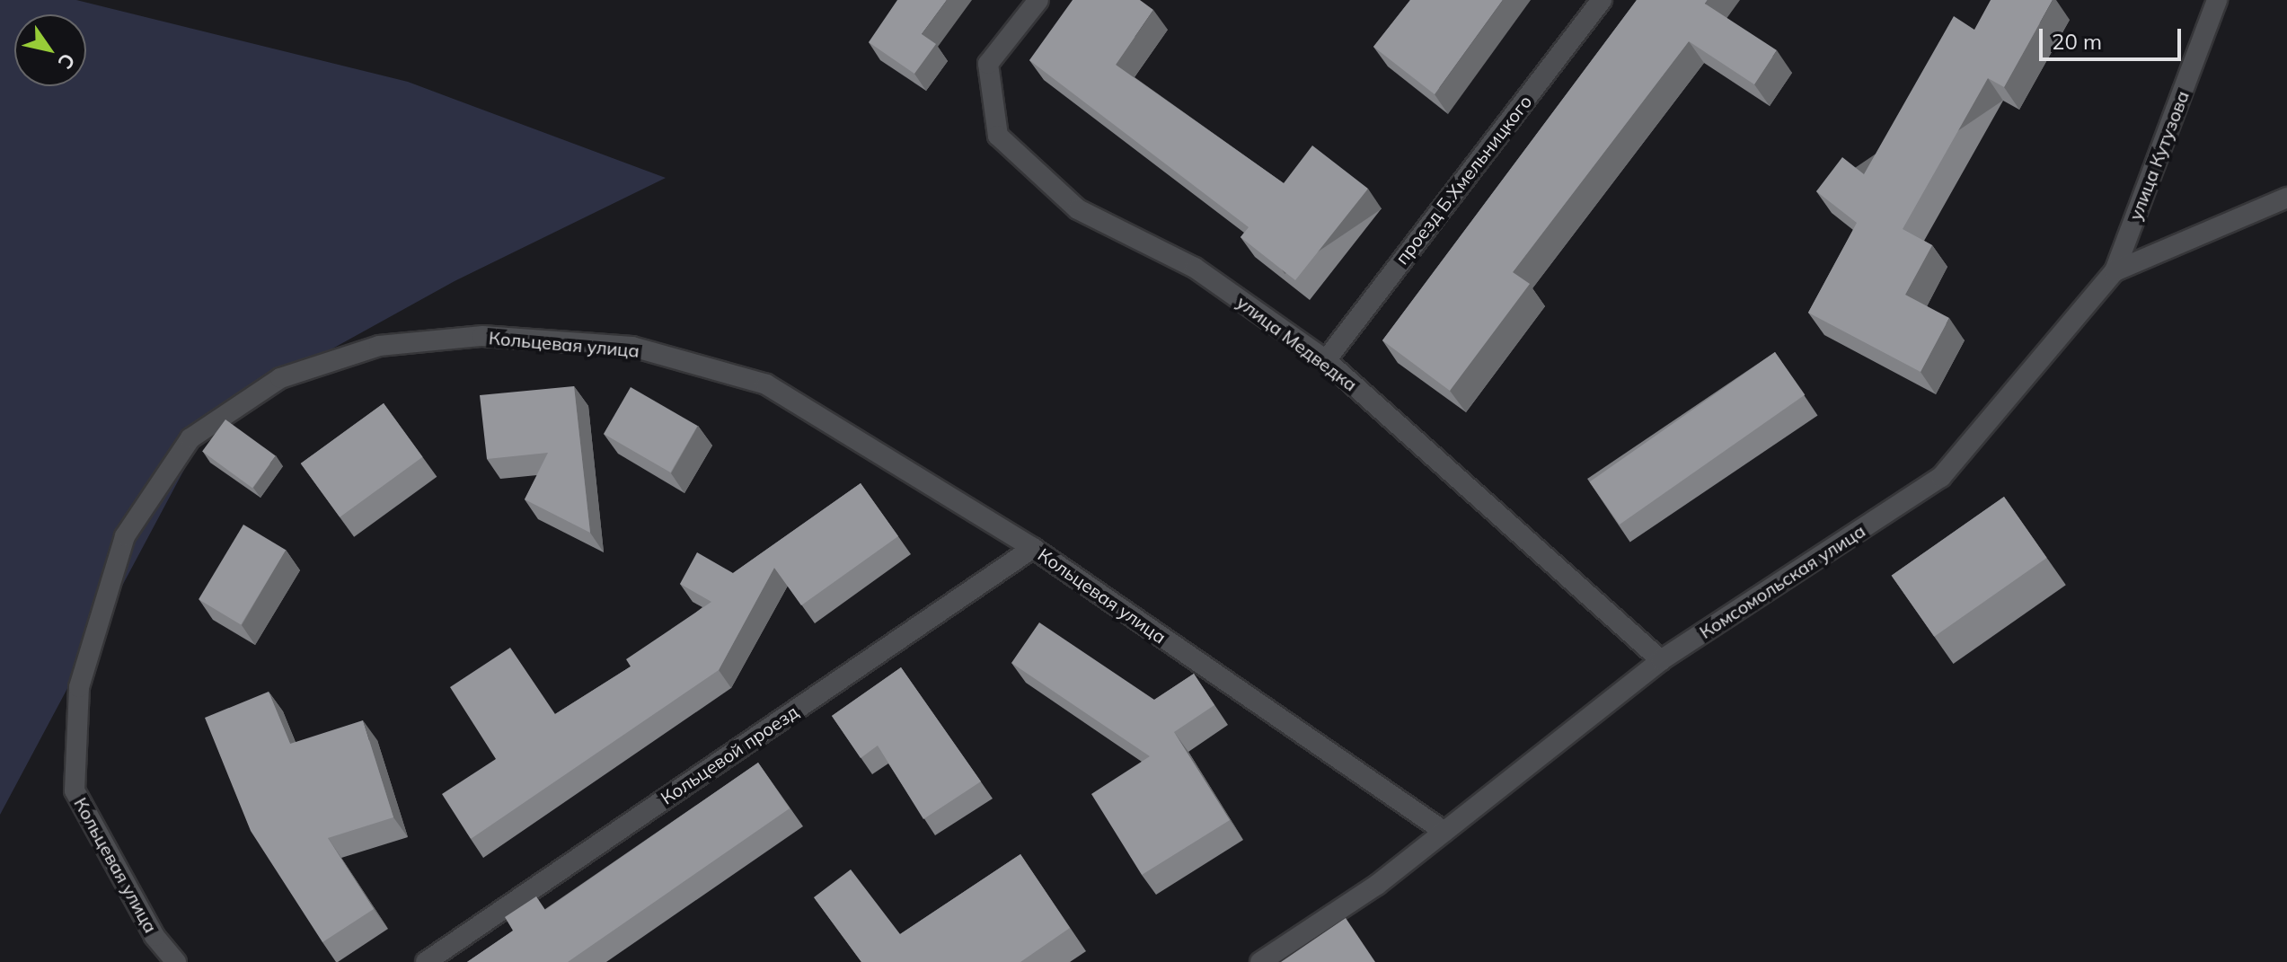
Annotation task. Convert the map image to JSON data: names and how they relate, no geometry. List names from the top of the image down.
{
  "streets": {
    "street": [
      "улица Кутузова",
      "проезд Б.Хмельницкого",
      "улица Медведка",
      "Кольцевая улица",
      "Комсомольская улица",
      "Кольцевой проезд"
    ]
  },
  "crossings": [
    ["улица Кутузова", "Комсомольская улица"],
    ["проезд Б.Хмельницкого", "улица Медведка"],
    ["улица Медведка", "Комсомольская улица"],
    ["Кольцевая улица", "Комсомольская улица"],
    ["Кольцевая улица", "Кольцевой проезд"]
  ],
  "scale_bar": "20 m",
  "north": "bottom right"
}
